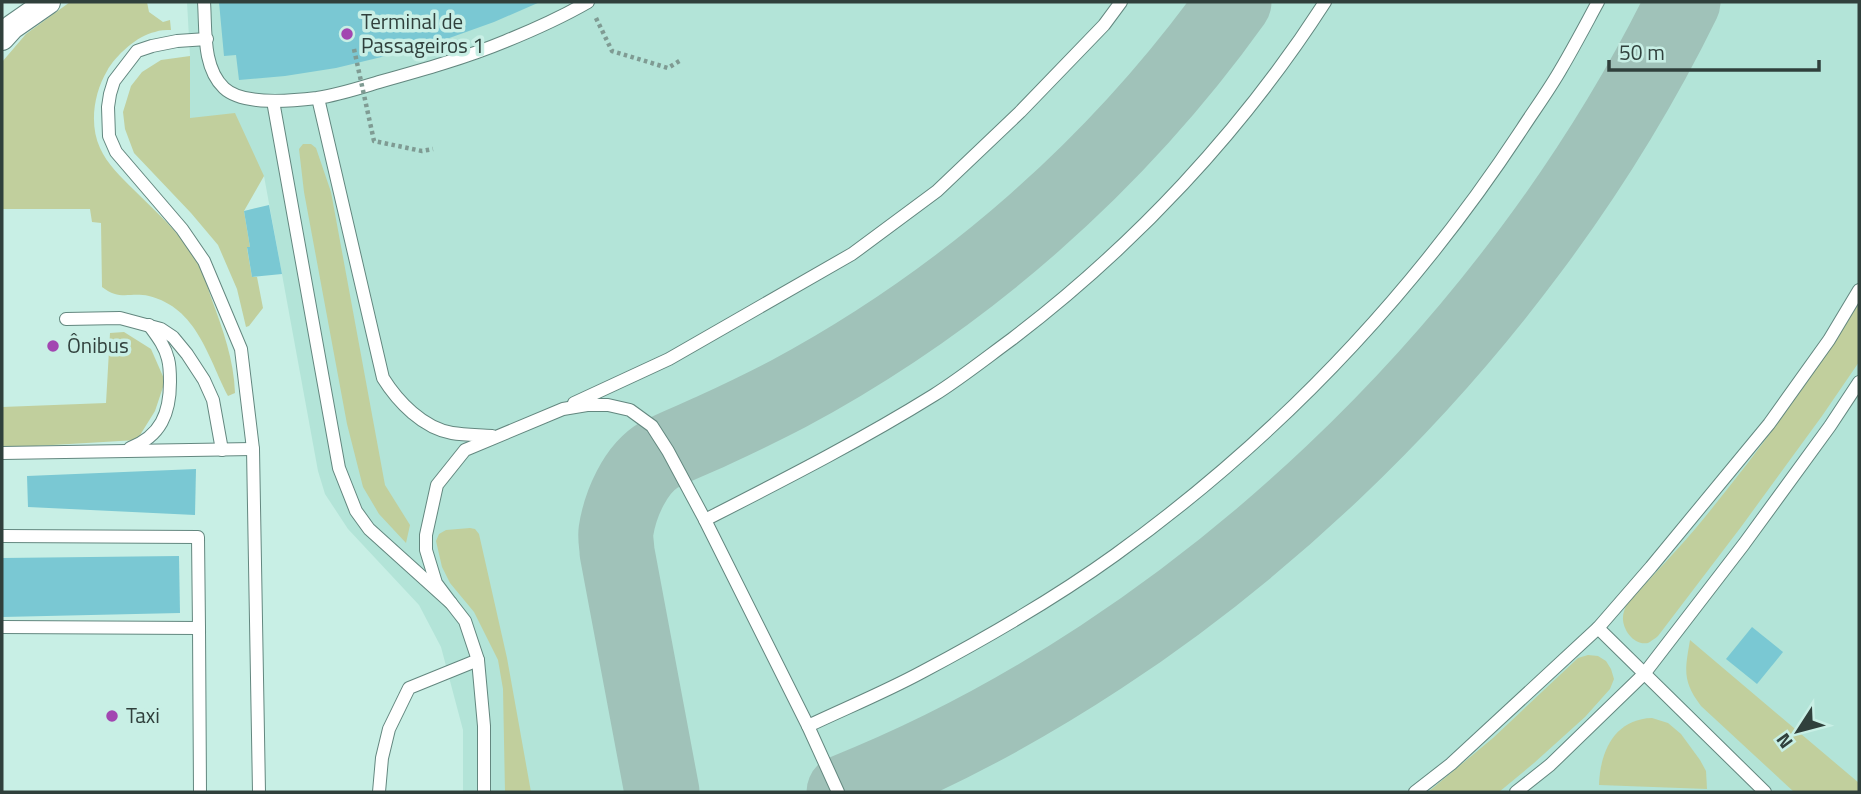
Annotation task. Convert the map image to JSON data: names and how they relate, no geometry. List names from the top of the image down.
{
  "places": ["Terminal de Passageiros 1", "Ônibus", "Taxi"],
  "scale_bar": "50 m",
  "north": "bottom left"
}
